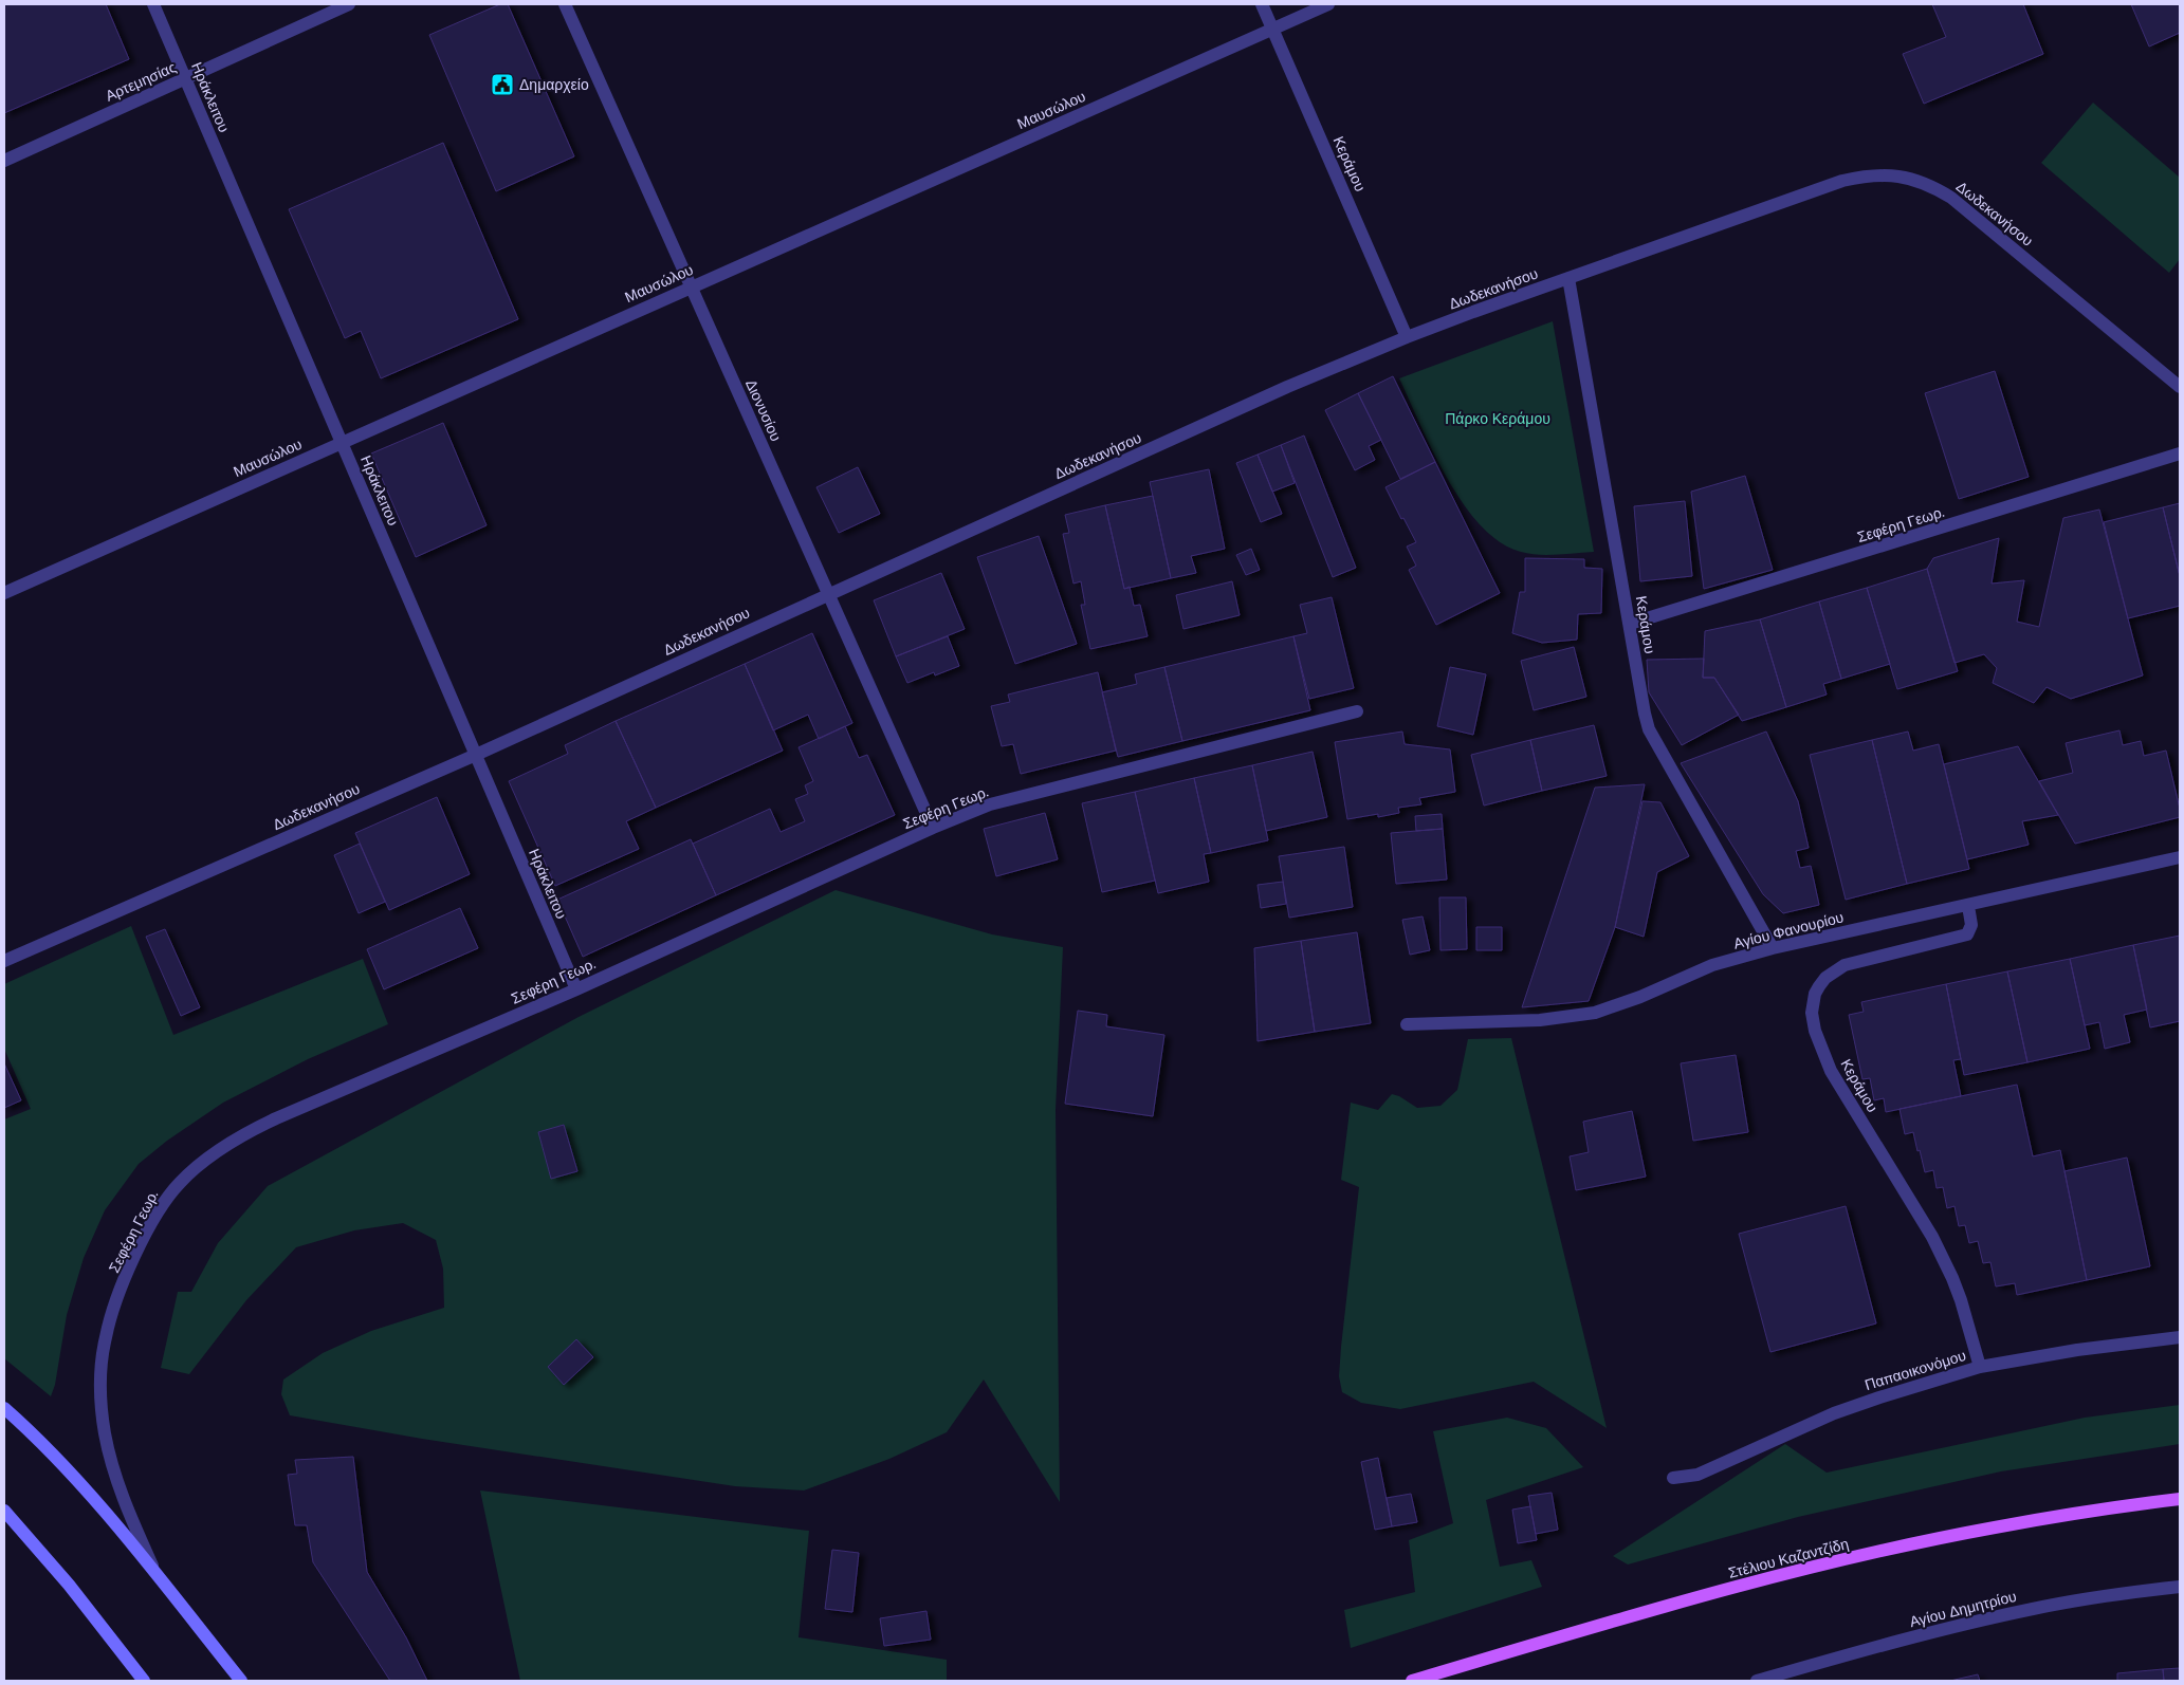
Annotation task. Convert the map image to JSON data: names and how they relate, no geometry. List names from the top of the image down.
{
  "streets": {
    "main road": ["Στέλιου Καζαντζίδη"],
    "street": [
      "Αρτεμησίας",
      "Ηράκλειτου",
      "Μαυσώλου",
      "Κεράμου",
      "Δωδεκανήσου",
      "Διονυσίου",
      "Σεφέρη Γεωρ.",
      "Αγίου Φανουρίου",
      "Παπαοικονόμου",
      "Αγίου Δημητρίου"
    ]
  },
  "crossings": [
    ["Αρτεμησίας", "Ηράκλειτου"],
    ["Ηράκλειτου", "Μαυσώλου"],
    ["Ηράκλειτου", "Δωδεκανήσου"],
    ["Ηράκλειτου", "Σεφέρη Γεωρ."],
    ["Μαυσώλου", "Κεράμου"],
    ["Μαυσώλου", "Διονυσίου"],
    ["Κεράμου", "Δωδεκανήσου"],
    ["Κεράμου", "Σεφέρη Γεωρ."],
    ["Κεράμου", "Αγίου Φανουρίου"],
    ["Κεράμου", "Παπαοικονόμου"],
    ["Δωδεκανήσου", "Διονυσίου"],
    ["Διονυσίου", "Σεφέρη Γεωρ."]
  ],
  "parks": ["Πάρκο Κεράμου"],
  "places": {
    "public building": ["Δημαρχείο"]
  }
}
